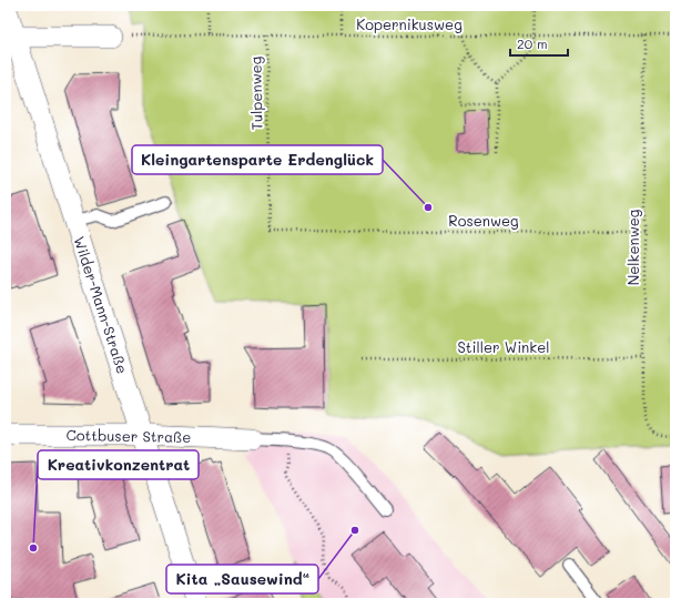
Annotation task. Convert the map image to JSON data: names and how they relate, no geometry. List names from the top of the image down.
{
  "streets": {
    "street": ["Wilder-Mann-Straße", "Cottbuser Straße"],
    "path": [
      "Kopernikusweg",
      "Tulpenweg",
      "Rosenweg",
      "Nelkenweg",
      "Stiller Winkel"
    ]
  },
  "crossings": [
    ["Kopernikusweg", "Tulpenweg"],
    ["Kopernikusweg", "Nelkenweg"],
    ["Tulpenweg", "Rosenweg"],
    ["Rosenweg", "Nelkenweg"],
    ["Nelkenweg", "Stiller Winkel"],
    ["Wilder-Mann-Straße", "Cottbuser Straße"]
  ],
  "places": ["Kleingartensparte Erdenglück", "Kita „Sausewind“", "Kreativkonzentrat"],
  "scale_bar": "20 m"
}
